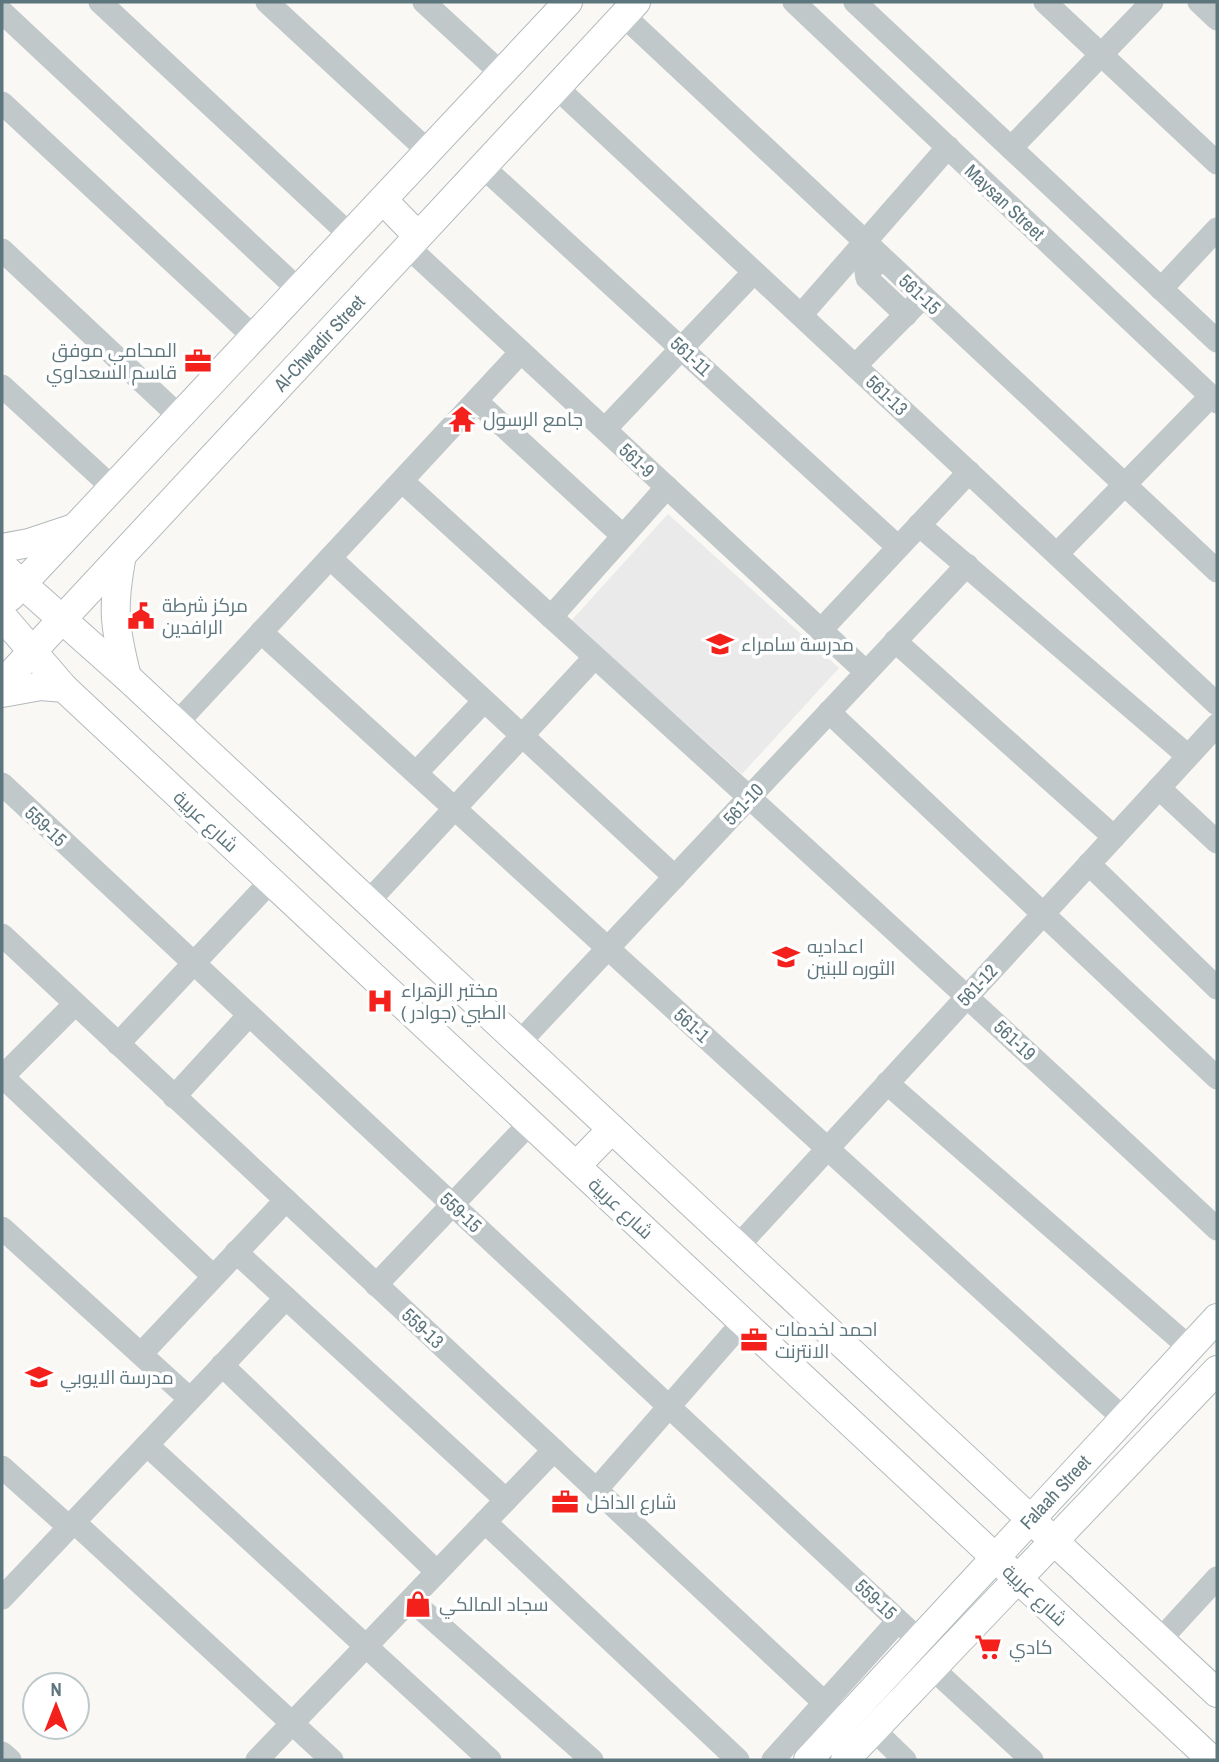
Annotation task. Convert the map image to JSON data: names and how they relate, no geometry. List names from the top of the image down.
{
  "streets": {
    "main road": ["Al-Chwadir Street", "شارع عربية", "Falaah Street"],
    "street": [
      "Maysan Street",
      "561-15",
      "561-11",
      "561-13",
      "561-9",
      "561-10",
      "559-15",
      "561-12",
      "561-1",
      "561-19",
      "559-13"
    ]
  },
  "crossings": [
    ["561-15", "Al-Chwadir Street"],
    ["Al-Chwadir Street", "561-11"],
    ["Al-Chwadir Street", "561-13"],
    ["Al-Chwadir Street", "561-9"],
    ["Al-Chwadir Street", "شارع عربية"],
    ["561-9", "561-10"],
    ["561-10", "561-1"],
    ["561-10", "561-19"],
    ["شارع عربية", "Falaah Street"],
    ["559-15", "Falaah Street"],
    ["561-12", "561-1"],
    ["561-12", "561-19"],
    ["561-1", "Falaah Street"],
    ["559-13", "Falaah Street"]
  ],
  "places": {
    "office": ["المحامي موفق قاسم السعداوي", "احمد لخدمات الانترنت", "شارع الداخل"],
    "temple": ["جامع الرسول"],
    "public building": ["مركز شرطة الرافدين"],
    "school or university": ["مدرسة سامراء", "اعداديه الثوره للبنين", "مدرسة الايوبي"],
    "hospital": ["مختبر الزهراء الطبي (جوادر )"],
    "shop": ["سجاد المالكي"],
    "supermarket": ["كادي"]
  },
  "north": "top"
}
